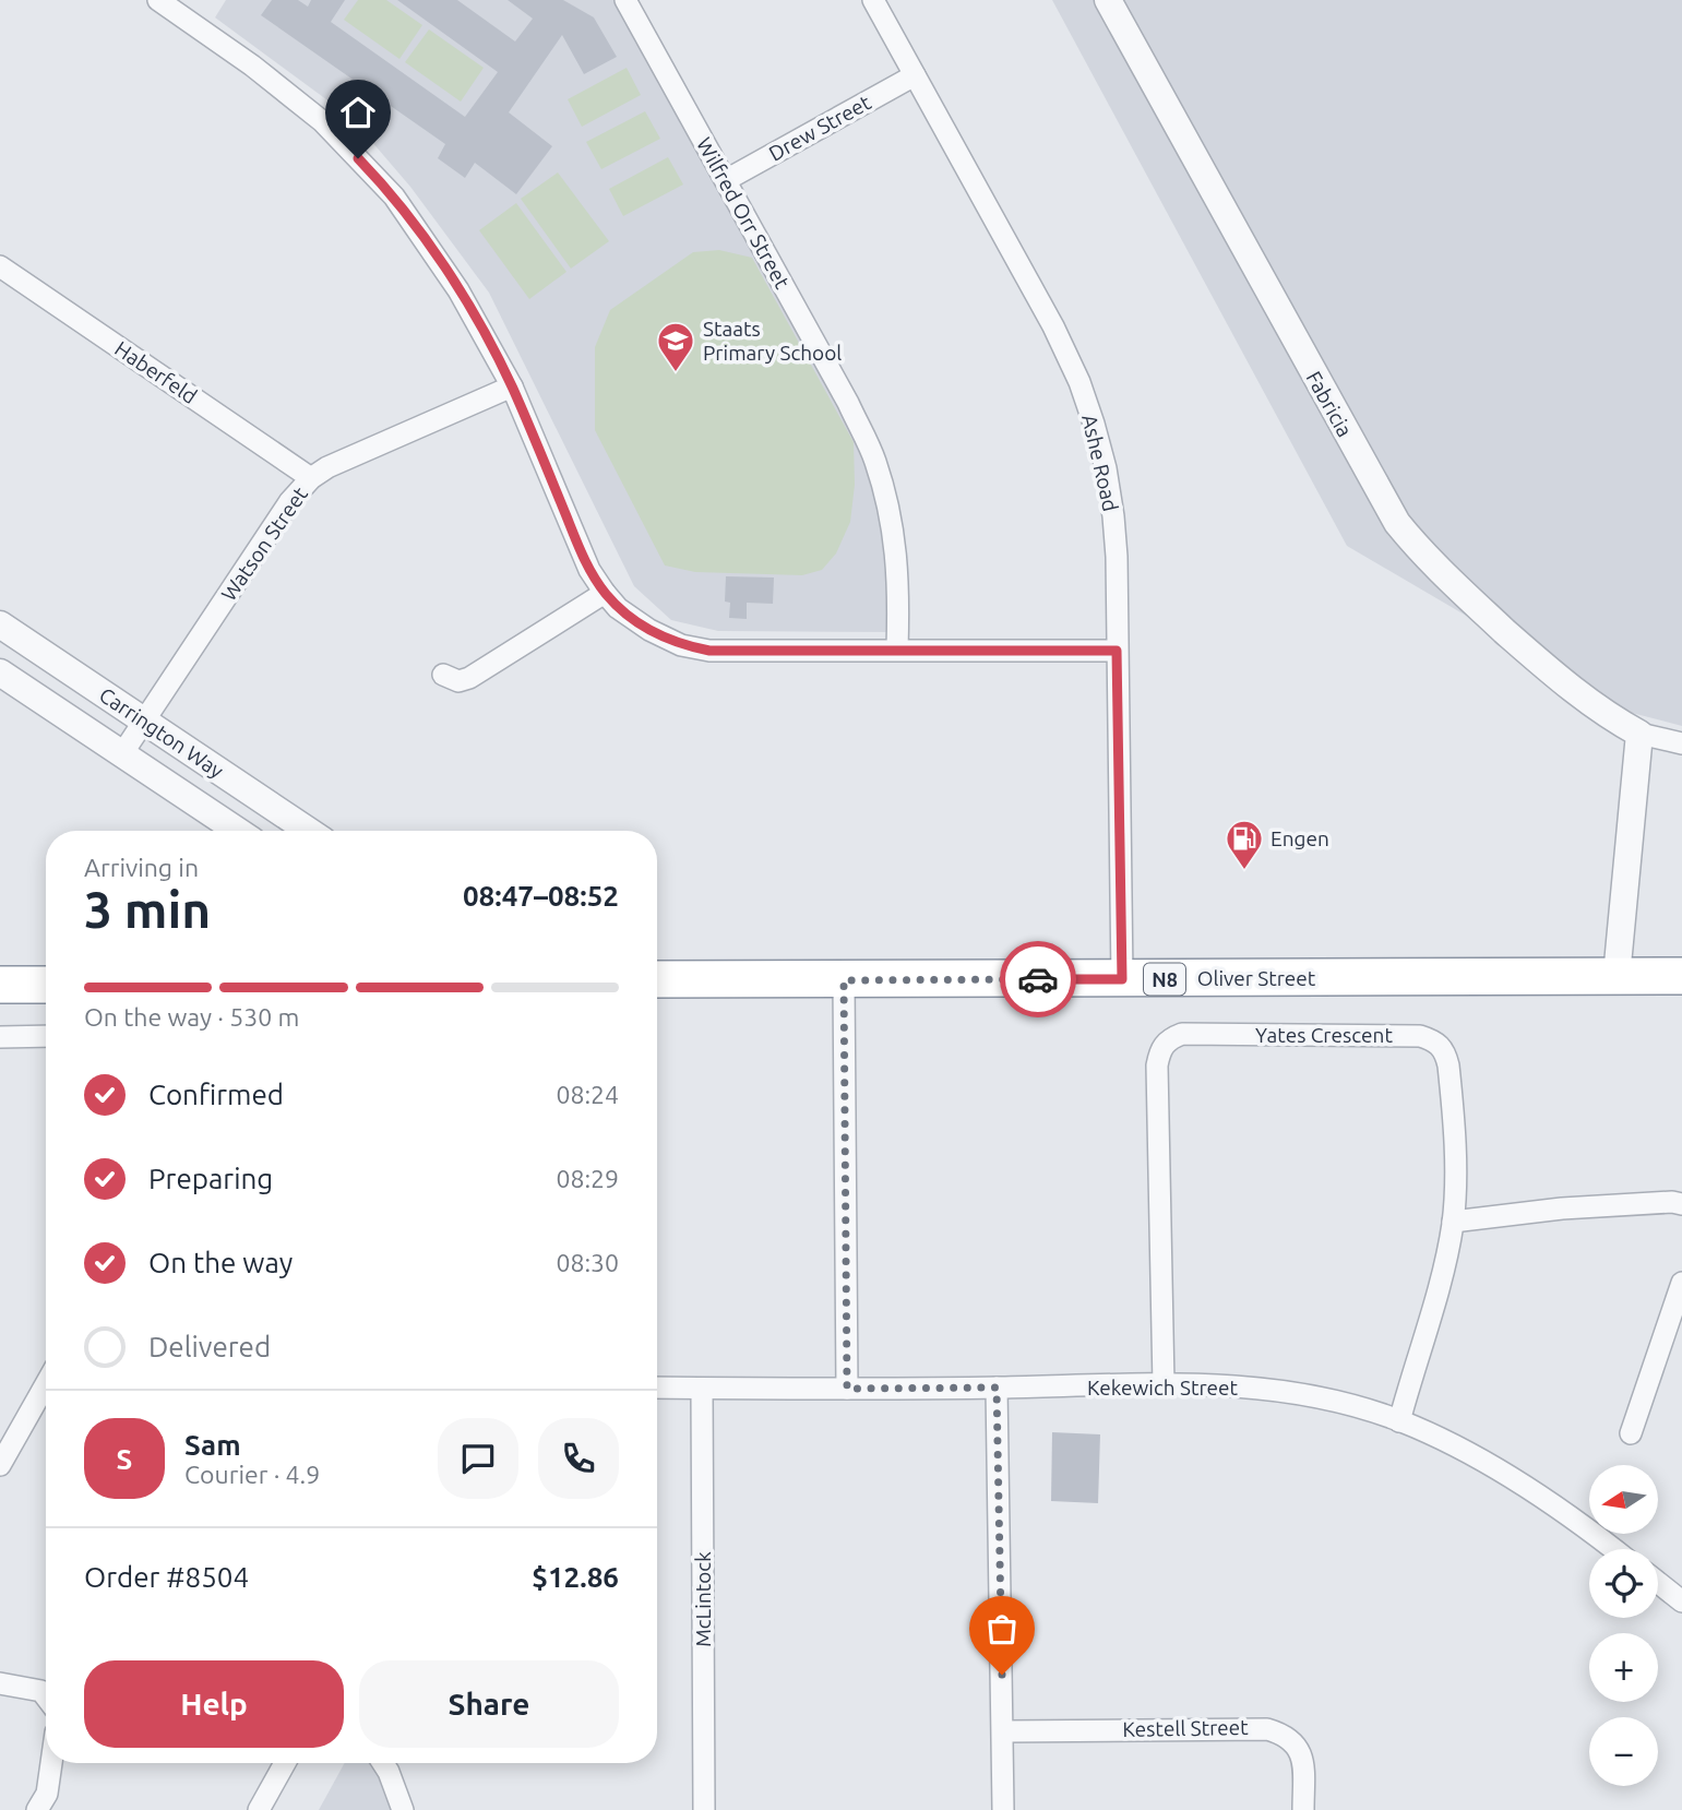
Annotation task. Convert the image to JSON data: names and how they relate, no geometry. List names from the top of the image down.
{
  "streets": {
    "highway": ["Oliver Street", "N8"],
    "street": [
      "Drew Street",
      "Wilfred Orr Street",
      "Haberfeld",
      "Fabricia",
      "Ashe Road",
      "Watson Street",
      "Carrington Way",
      "Yates Crescent",
      "Kekewich Street",
      "McLintock",
      "Kestell Street"
    ]
  },
  "crossings": [
    ["Drew Street", "Wilfred Orr Street"],
    ["Drew Street", "Ashe Road"],
    ["Haberfeld", "Watson Street"],
    ["Ashe Road", "Oliver Street"],
    ["Watson Street", "Carrington Way"],
    ["Yates Crescent", "Kekewich Street"],
    ["Kekewich Street", "McLintock"]
  ],
  "places": {
    "school or university": ["Staats Primary School"],
    "fuel station": ["Engen"]
  },
  "north": "left",
  "page": {
    "heading": ["3 min", "Arriving in", "08:47–08:52"],
    "panel": [
      "Sam",
      "Courier · 4.9",
      "Order #8504",
      "$12.86"
    ],
    "bar": "On the way · 530 m",
    "list": [
      ["Confirmed", "08:24"],
      ["Preparing", "08:29"],
      ["On the way", "08:30"],
      "Delivered"
    ],
    "round": "S",
    "map_buttons": ["+", "−"],
    "buttons": ["Help", "Share"]
  }
}
